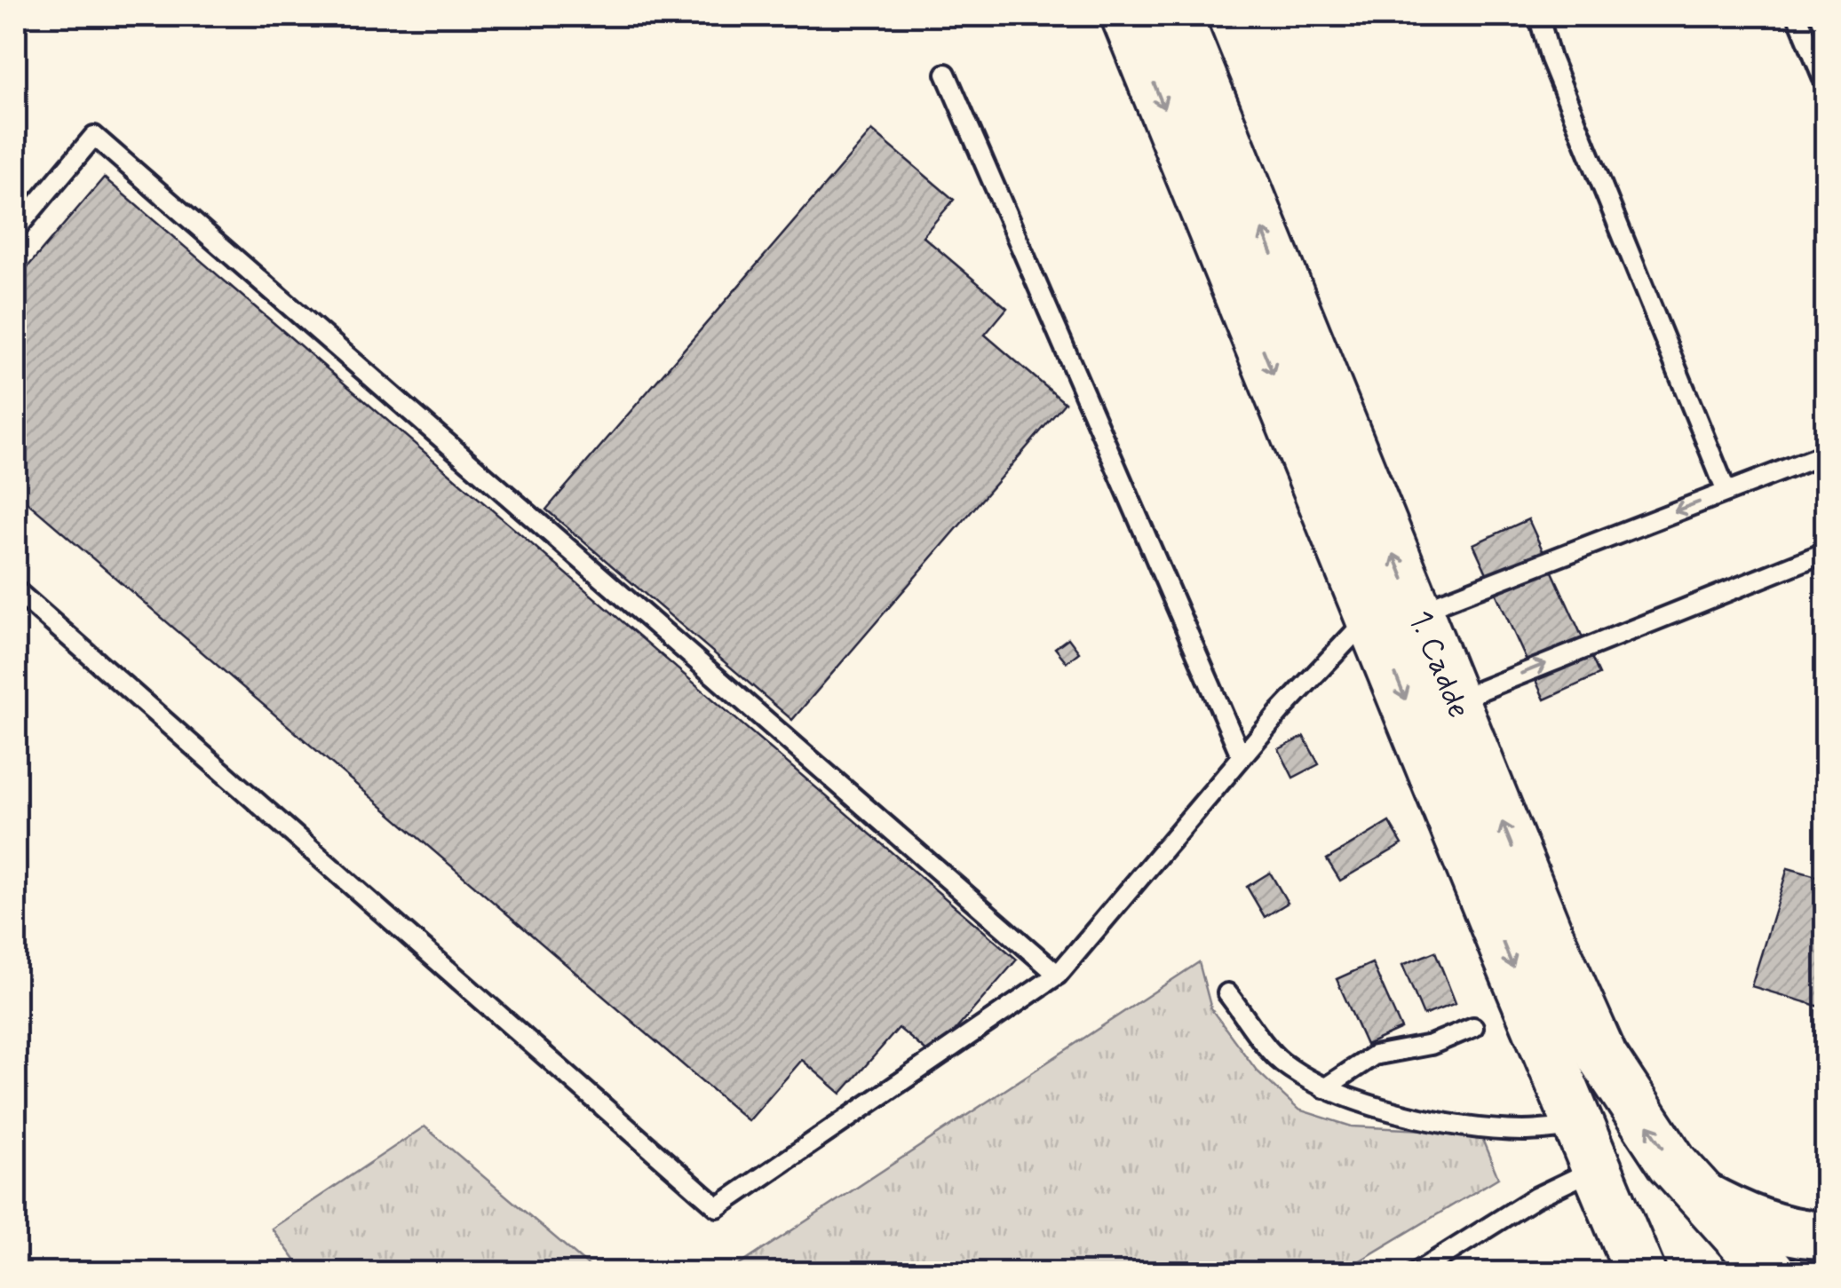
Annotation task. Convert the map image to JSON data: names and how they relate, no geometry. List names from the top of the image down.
{
  "streets": {
    "main road": ["1. Cadde"]
  }
}
